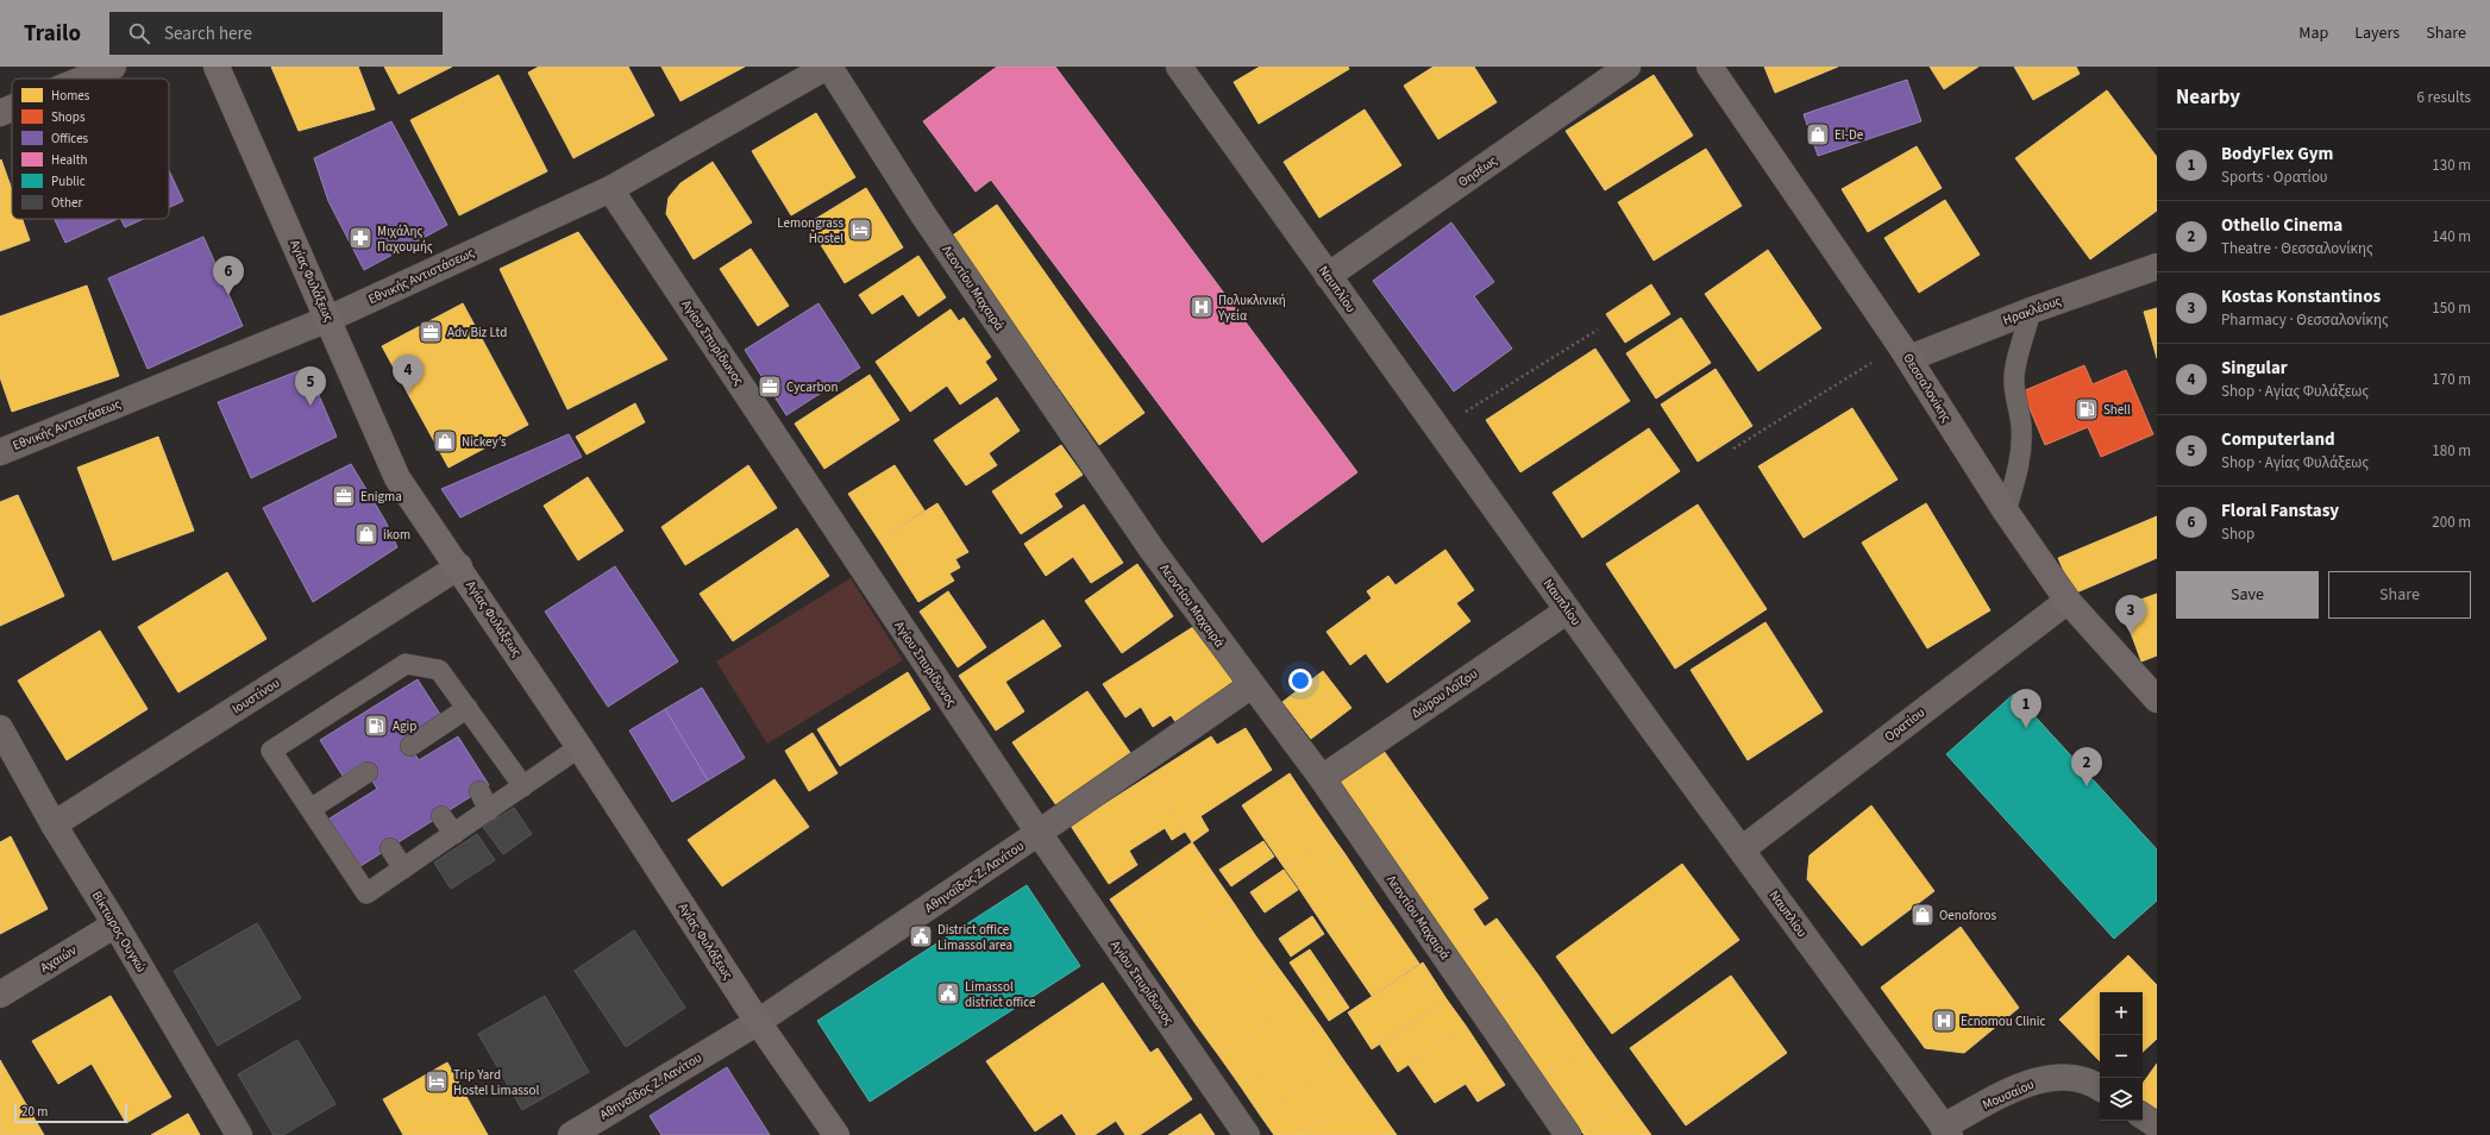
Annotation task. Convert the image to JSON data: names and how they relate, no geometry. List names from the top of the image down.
{
  "streets": {
    "main road": ["Αγίας Φυλάξεως", "Θεσσαλονίκης"],
    "street": [
      "Θησέως",
      "Εθνικής Αντιστάσεως",
      "Λεοντίου Μαχαιρά",
      "Ναυπλίου",
      "Ηρακλέους",
      "Αγίου Σπυρίδωνος",
      "Δώρου Λοΐζου",
      "Ιουστίνου",
      "Ορατίου",
      "Αθηναΐδος Ζ. Λανίτου",
      "Βίκτωρος Ουγκώ",
      "Αχαιών",
      "Μουσαίου"
    ]
  },
  "crossings": [
    ["Θησέως", "Ναυπλίου"],
    ["Εθνικής Αντιστάσεως", "Αγίας Φυλάξεως"],
    ["Εθνικής Αντιστάσεως", "Λεοντίου Μαχαιρά"],
    ["Εθνικής Αντιστάσεως", "Αγίου Σπυρίδωνος"],
    ["Αγίας Φυλάξεως", "Ιουστίνου"],
    ["Αγίας Φυλάξεως", "Αθηναΐδος Ζ. Λανίτου"],
    ["Λεοντίου Μαχαιρά", "Δώρου Λοΐζου"],
    ["Λεοντίου Μαχαιρά", "Αθηναΐδος Ζ. Λανίτου"],
    ["Ναυπλίου", "Δώρου Λοΐζου"],
    ["Ναυπλίου", "Ορατίου"],
    ["Ναυπλίου", "Μουσαίου"],
    ["Ηρακλέους", "Θεσσαλονίκης"],
    ["Αγίου Σπυρίδωνος", "Αθηναΐδος Ζ. Λανίτου"],
    ["Θεσσαλονίκης", "Ορατίου"],
    ["Ιουστίνου", "Βίκτωρος Ουγκώ"],
    ["Βίκτωρος Ουγκώ", "Αχαιών"]
  ],
  "places": {
    "shop": [
      "El-De",
      "Nickey’s",
      "ikom",
      "Oenoforos"
    ],
    "hotel": ["Lemongrass Hostel", "Trip Yard Hostel Limassol"],
    "pharmacy": ["Μιχάλης Παχουμής"],
    "hospital": ["Πολυκλινική Υγεία", "Ecnomou Clinic"],
    "office": ["Adv Biz Ltd", "Cycarbon", "Enigma"],
    "fuel station": ["Shell", "Agip"],
    "public building": ["District office Limassol area", "Limassol district office"]
  },
  "legend": [
    "Homes",
    "Shops",
    "Offices",
    "Health",
    "Public",
    "Other"
  ],
  "scale_bar": "20 m",
  "page": {
    "header": "Trailo",
    "search": "Search here",
    "nav": ["Map", "Layers", "Share"],
    "heading": ["Nearby", "6 results"],
    "list": [
      {
        "mark": "1",
        "name": "BodyFlex Gym",
        "note": "Sports · Ορατίου",
        "value": "130 m"
      },
      {
        "mark": "2",
        "name": "Othello Cinema",
        "note": "Theatre · Θεσσαλονίκης",
        "value": "140 m"
      },
      {
        "mark": "3",
        "name": "Kostas Konstantinos",
        "note": "Pharmacy · Θεσσαλονίκης",
        "value": "150 m"
      },
      {
        "mark": "4",
        "name": "Singular",
        "note": "Shop · Αγίας Φυλάξεως",
        "value": "170 m"
      },
      {
        "mark": "5",
        "name": "Computerland",
        "note": "Shop · Αγίας Φυλάξεως",
        "value": "180 m"
      },
      {
        "mark": "6",
        "name": "Floral Fanstasy",
        "note": "Shop",
        "value": "200 m"
      }
    ],
    "pins": [
      "6",
      "4",
      "5",
      "3",
      "1",
      "2"
    ],
    "buttons": ["Save", "Share"],
    "map_buttons": ["+", "−"],
    "scale": "20 m"
  }
}
